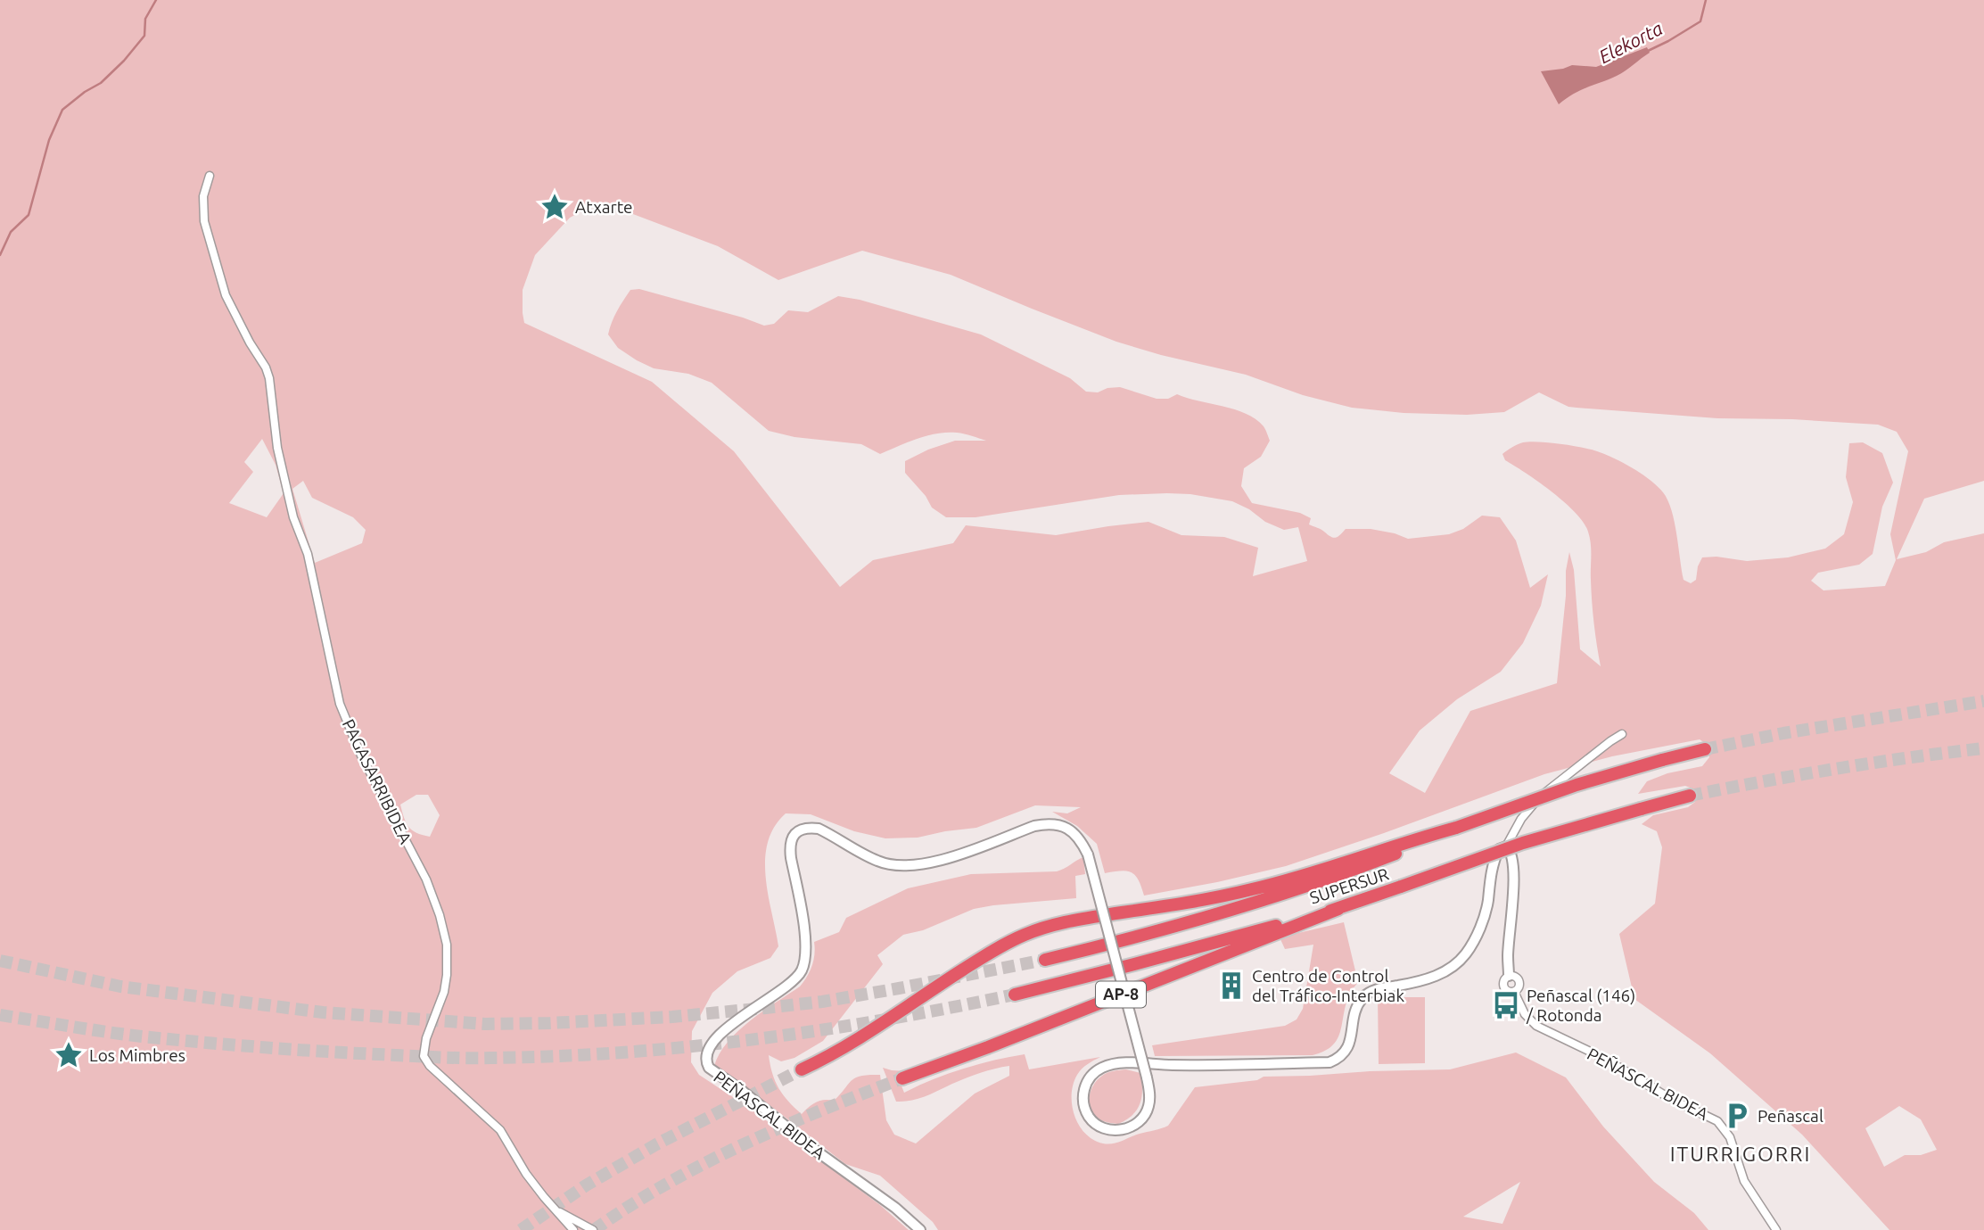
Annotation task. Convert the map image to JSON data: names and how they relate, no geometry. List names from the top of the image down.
{
  "streets": {
    "highway": ["SUPERSUR", "AP-8"],
    "street": ["PAGASARRIBIDEA", "PEÑASCAL BIDEA"]
  },
  "crossings": [
    ["SUPERSUR", "AP-8"]
  ],
  "districts": ["ITURRIGORRI"],
  "water": ["Elekorta"],
  "places": {
    "place": ["Atxarte", "Los Mimbres"],
    "building": ["Centro de Control del Tráfico-Interbiak"],
    "bus stop": ["Peñascal (146) / Rotonda"],
    "parking": ["Peñascal"]
  }
}
